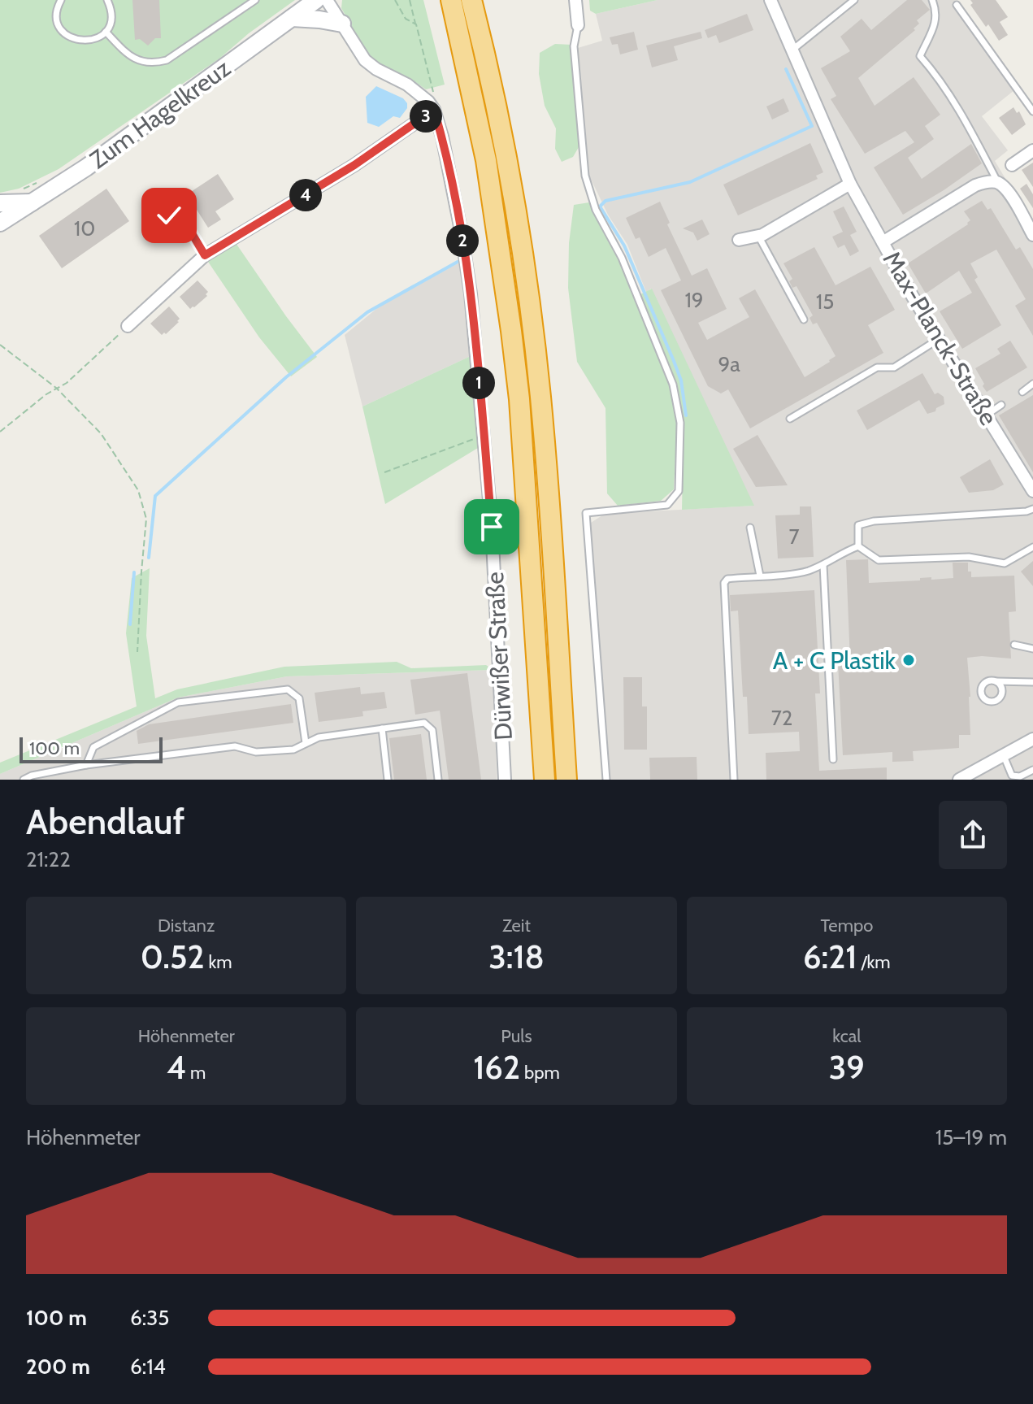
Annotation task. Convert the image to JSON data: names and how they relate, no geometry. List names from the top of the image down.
{
  "streets": {
    "street": ["Zum Hagelkreuz", "Max-Planck-Straße", "Dürwißer Straße"]
  },
  "places": ["A + C Plastik"],
  "house_numbers": [
    "10",
    "19",
    "15",
    "9a",
    "7",
    "72"
  ],
  "scale_bar": "100 m",
  "page": {
    "pins": [
      "3",
      "4",
      "2",
      "1"
    ],
    "scale": "100 m",
    "heading": ["Abendlauf", "21:22"],
    "stats": [
      ["Distanz", "0.52 km"],
      ["Zeit", "3:18"],
      ["Tempo", "6:21 /km"],
      ["Höhenmeter", "4 m"],
      ["Puls", "162 bpm"],
      ["kcal", "39"]
    ],
    "chart": ["Höhenmeter", "15–19 m"],
    "list": [
      {
        "name": "100 m",
        "note": "6:35"
      },
      {
        "name": "200 m",
        "note": "6:14"
      }
    ]
  }
}
